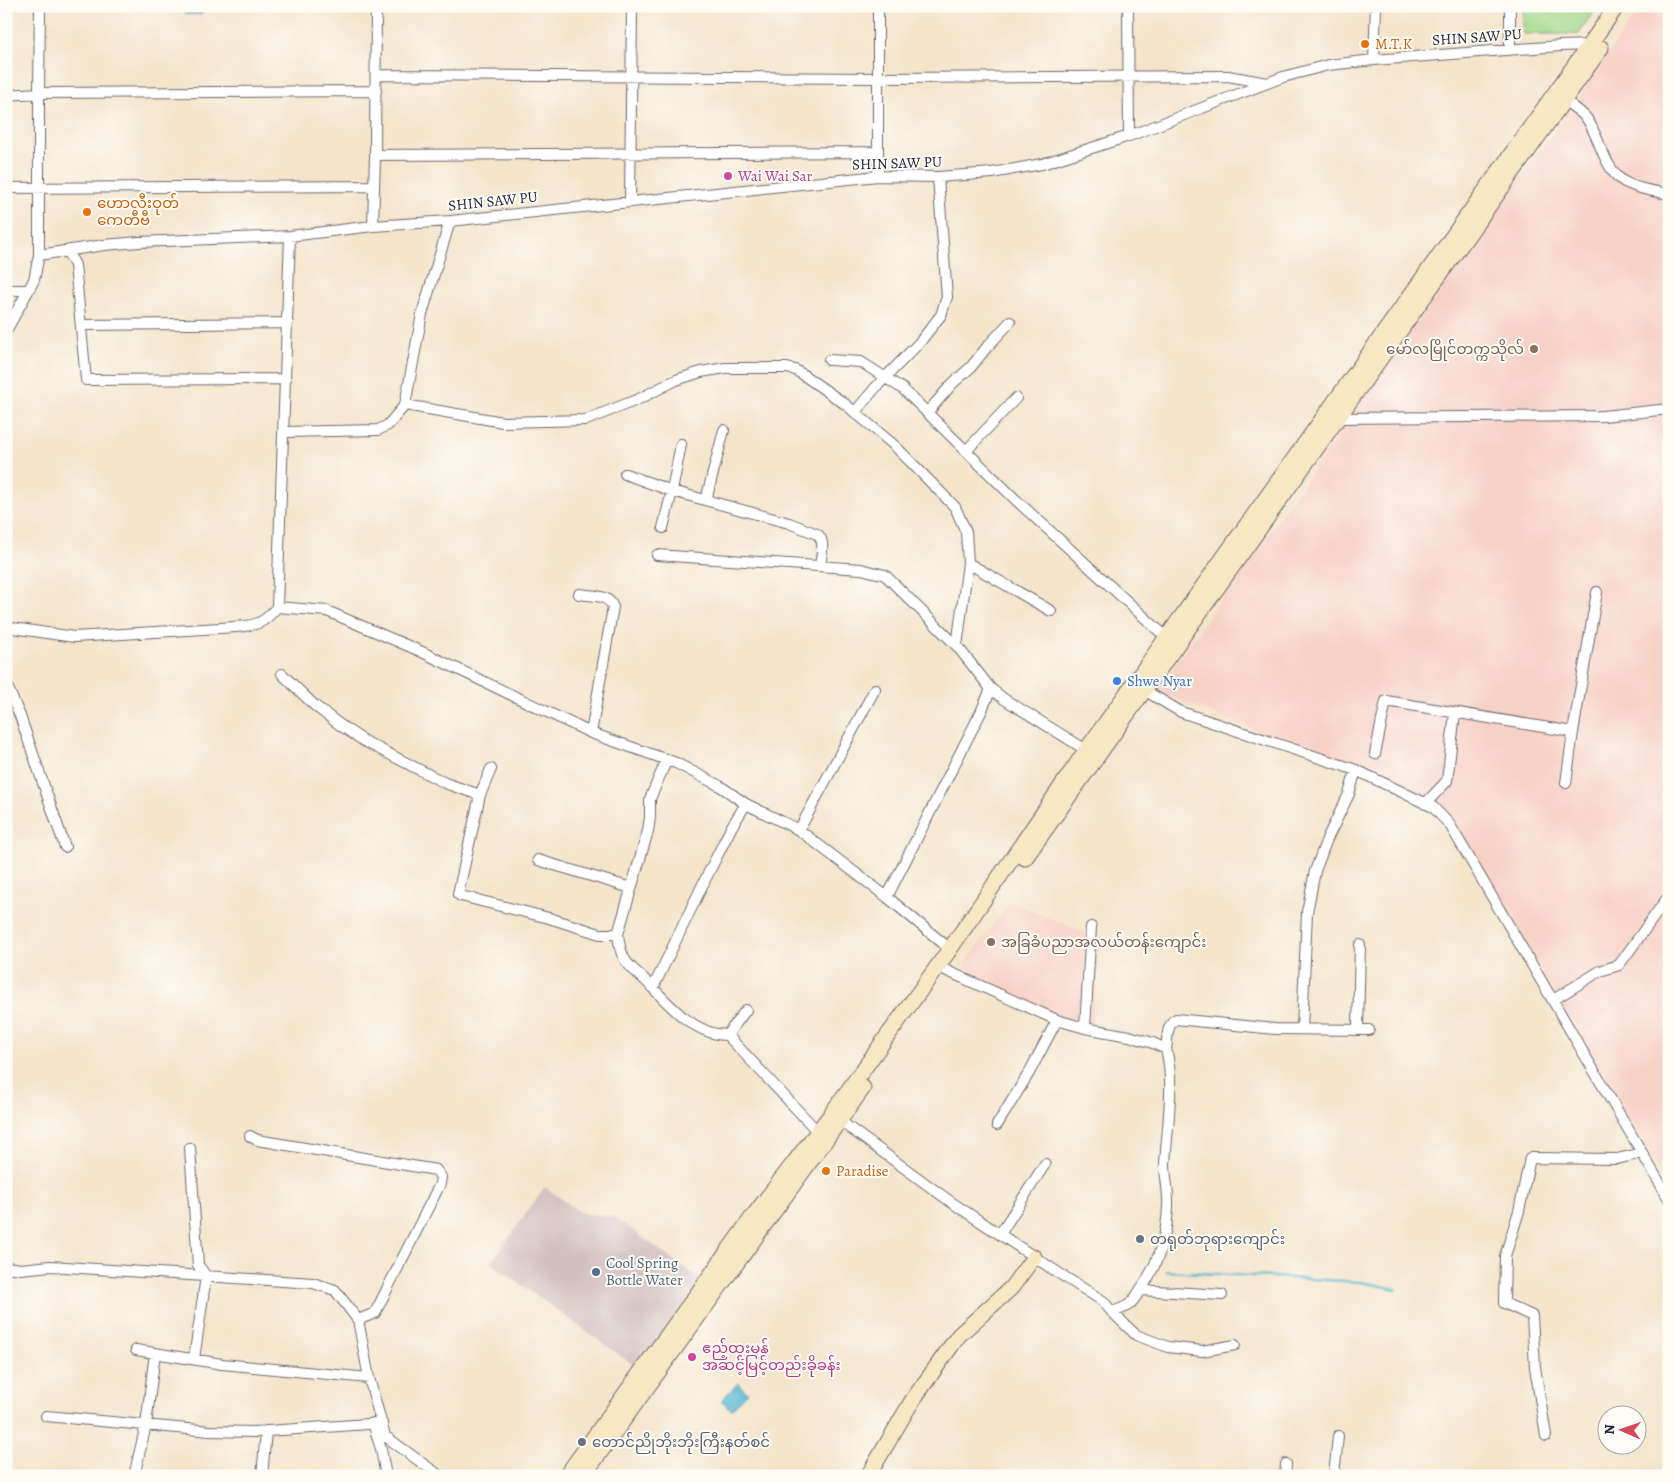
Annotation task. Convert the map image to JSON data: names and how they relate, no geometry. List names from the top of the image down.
{
  "streets": {
    "street": ["SHIN SAW PU"]
  },
  "places": [
    "M.T.K",
    "Wai Wai Sar",
    "ဟောလီးဝုတ် ကေတီဗီ",
    "မော်လမြိုင်တက္ကသိုလ်",
    "Shwe Nyar",
    "အခြခံပညာအလယ်တန်းကျောင်း",
    "Paradise",
    "တရုတ်ဘုရားကျောင်း",
    "Cool Spring Bottle Water",
    "ဧည့်ထူးမွန် အဆင့်မြင့်တည်းခိုခန်း",
    "တောင်ညိုဘိုးဘိုးကြီးနတ်စင်"
  ],
  "north": "left"
}
